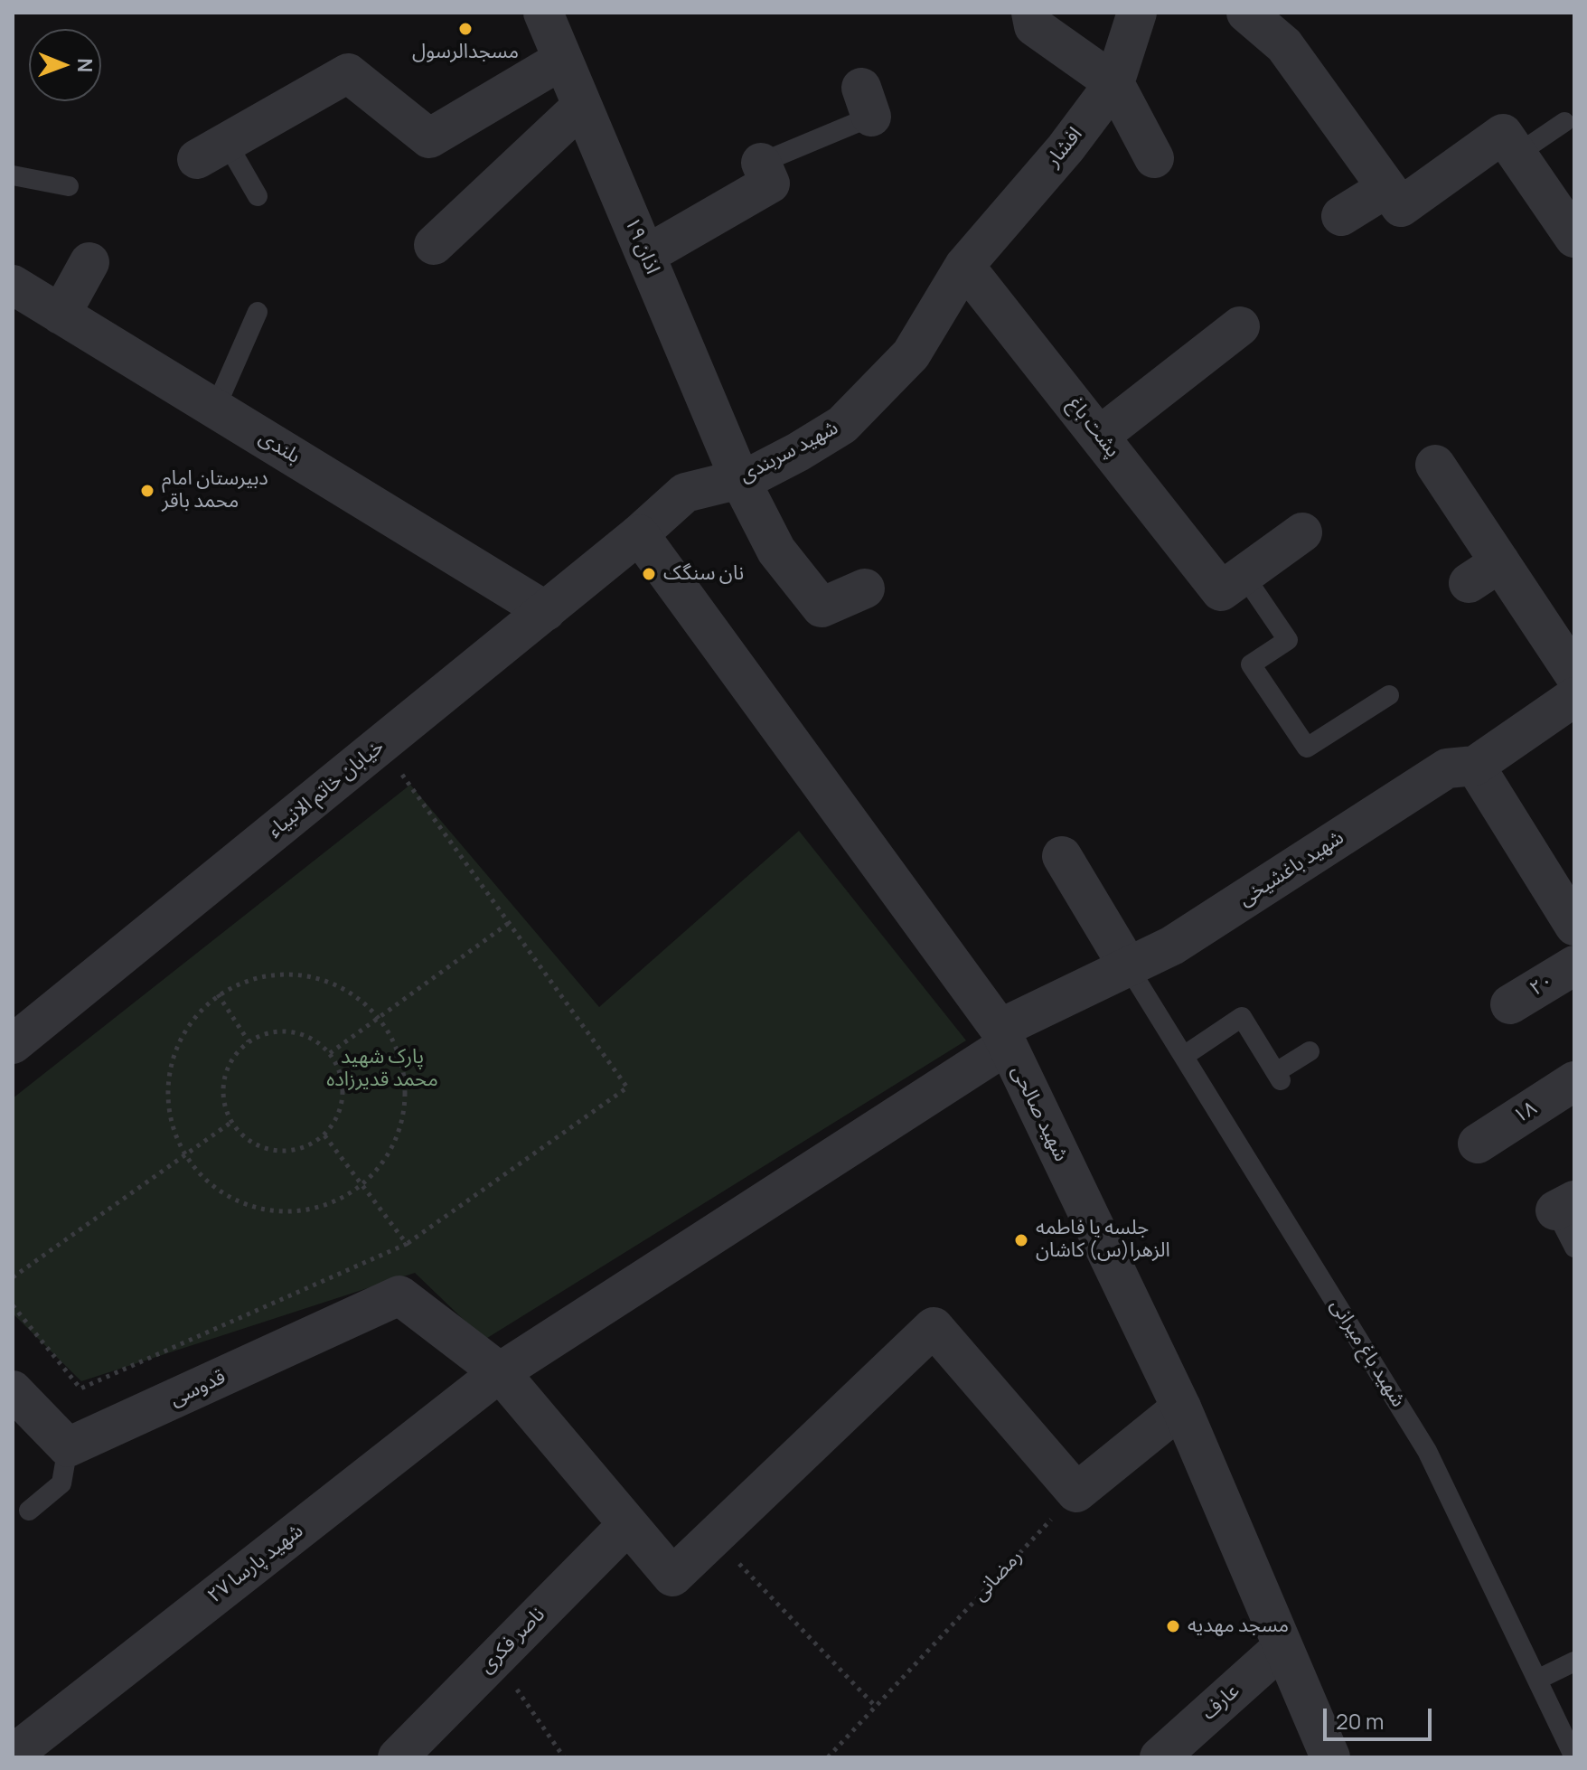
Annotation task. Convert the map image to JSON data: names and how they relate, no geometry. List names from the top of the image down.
{
  "streets": {
    "street": [
      "افشار",
      "اذان ۱۹",
      "پشت باغ",
      "بلندی",
      "شهید سربندی",
      "خیابان خاتم الانبیاء",
      "شهید باغشیخی",
      "۲۰",
      "۱۸",
      "شهید صالحی",
      "قدوسی",
      "شهید پارسا ۲۷",
      "ناصر فکری",
      "عارف"
    ],
    "lane": ["شهید باغ میرانی"],
    "path": ["رمضانی"]
  },
  "crossings": [
    ["افشار", "پشت باغ"],
    ["افشار", "شهید سربندی"],
    ["اذان ۱۹", "شهید سربندی"],
    ["پشت باغ", "شهید سربندی"],
    ["بلندی", "خیابان خاتم الانبیاء"],
    ["شهید سربندی", "خیابان خاتم الانبیاء"],
    ["شهید سربندی", "شهید صالحی"],
    ["خیابان خاتم الانبیاء", "شهید صالحی"],
    ["شهید باغشیخی", "شهید صالحی"],
    ["شهید باغشیخی", "شهید باغ میرانی"],
    ["شهید باغشیخی", "شهید پارسا ۲۷"],
    ["شهید صالحی", "شهید پارسا ۲۷"],
    ["شهید صالحی", "عارف"],
    ["قدوسی", "شهید پارسا ۲۷"]
  ],
  "parks": ["پارک شهید محمد قدیرزاده"],
  "places": [
    "مسجدالرسول",
    "دبیرستان امام محمد باقر",
    "نان سنگک",
    "جلسه یا فاطمه الزهرا(س) کاشان",
    "مسجد مهدیه"
  ],
  "scale_bar": "20 m",
  "north": "right"
}
